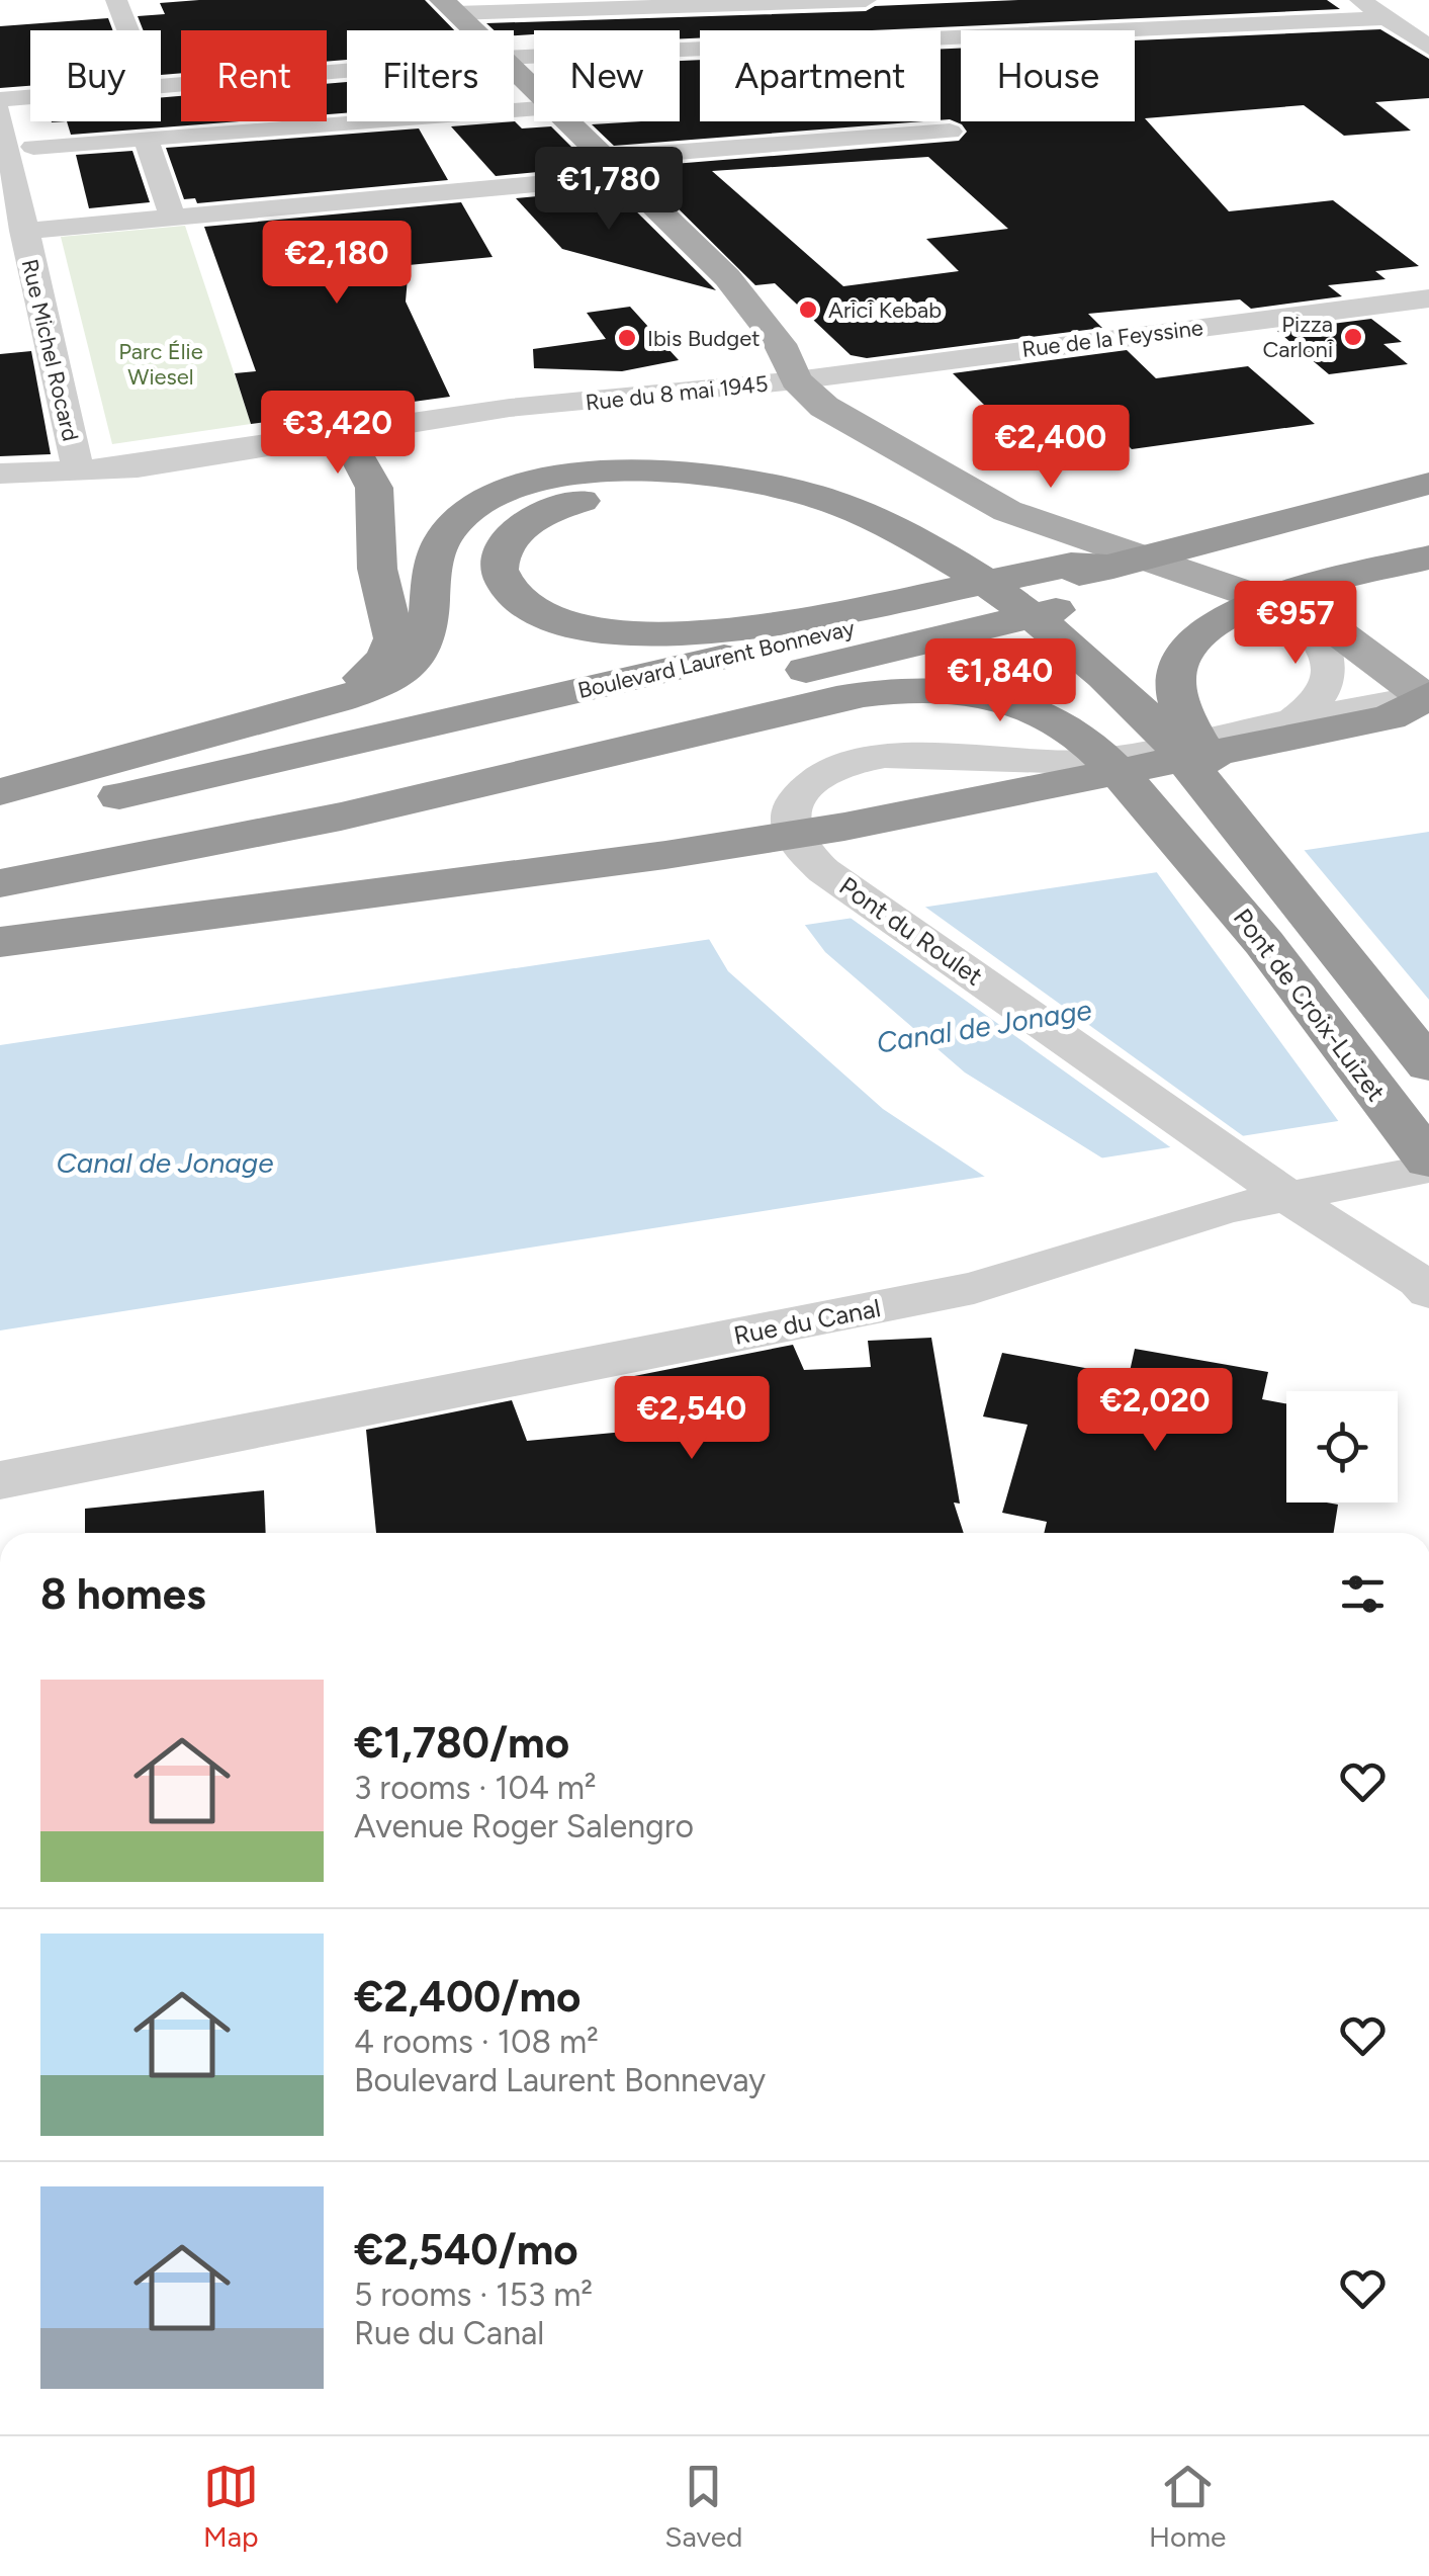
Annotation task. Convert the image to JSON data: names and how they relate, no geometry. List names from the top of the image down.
{
  "streets": {
    "highway": ["Boulevard Laurent Bonnevay", "Pont de Croix-Luizet"],
    "street": [
      "Rue de la Feyssine",
      "Rue Michel Rocard",
      "Rue du 8 mai 1945",
      "Pont du Roulet",
      "Rue du Canal"
    ]
  },
  "crossings": [
    ["Rue de la Feyssine", "Rue du 8 mai 1945"],
    ["Rue Michel Rocard", "Rue du 8 mai 1945"]
  ],
  "water": ["Canal de Jonage"],
  "parks": ["Parc Élie Wiesel"],
  "places": ["Arici Kebab", "Pizza Carloni", "Ibis Budget"],
  "page": {
    "chip": [
      "Buy",
      "Rent",
      "Filters",
      "New",
      "Apartment",
      "House"
    ],
    "price": [
      "€1,780",
      "€2,180",
      "€3,420",
      "€2,400",
      "€957",
      "€1,840",
      "€2,020",
      "€2,540"
    ],
    "heading": "8 homes",
    "list": [
      {
        "name": "€1,780/mo",
        "note": "3 rooms · 104 m² · Avenue Roger Salengro"
      },
      {
        "name": "€2,400/mo",
        "note": "4 rooms · 108 m² · Boulevard Laurent Bonnevay"
      },
      {
        "name": "€2,540/mo",
        "note": "5 rooms · 153 m² · Rue du Canal"
      }
    ],
    "tabs": ["Map", "Saved", "Home"]
  }
}
